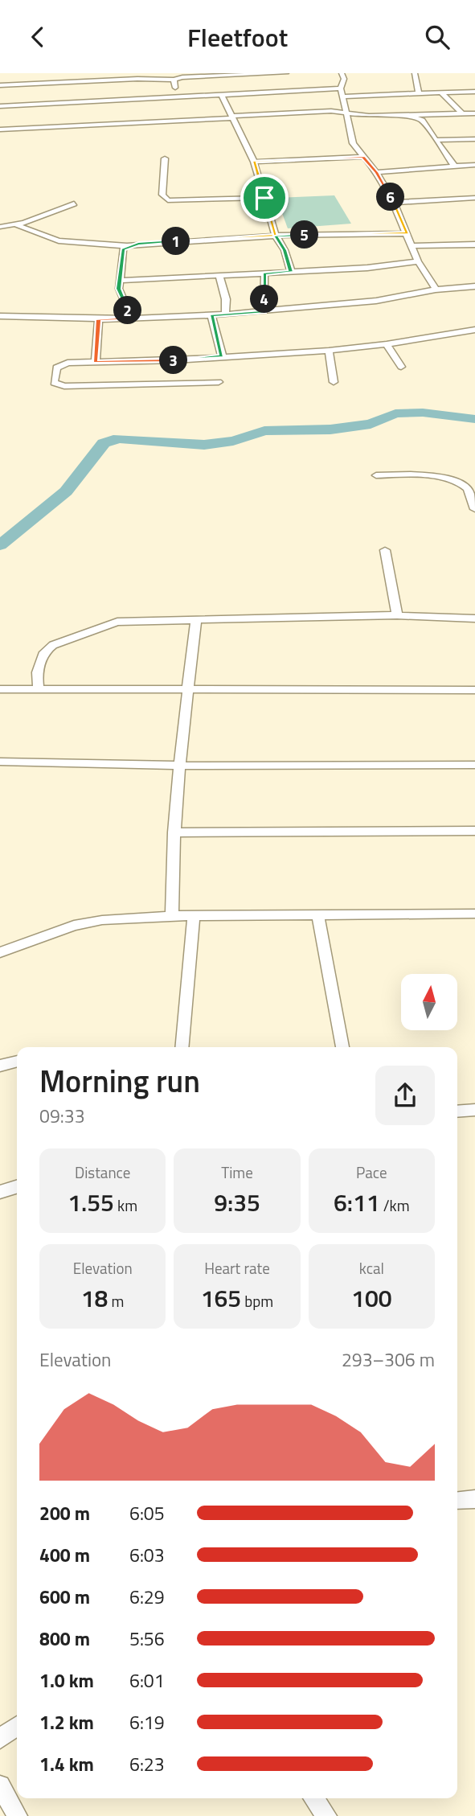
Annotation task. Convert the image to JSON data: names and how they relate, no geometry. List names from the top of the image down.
{
  "north": "top",
  "page": {
    "header": "Fleetfoot",
    "pins": [
      "6",
      "5",
      "1",
      "4",
      "2",
      "3"
    ],
    "heading": ["Morning run", "09:33"],
    "stats": [
      ["Distance", "1.55 km"],
      ["Time", "9:35"],
      ["Pace", "6:11 /km"],
      ["Elevation", "18 m"],
      ["Heart rate", "165 bpm"],
      ["kcal", "100"]
    ],
    "chart": ["Elevation", "293–306 m"],
    "list": [
      {
        "name": "200 m",
        "note": "6:05"
      },
      {
        "name": "400 m",
        "note": "6:03"
      },
      {
        "name": "600 m",
        "note": "6:29"
      },
      {
        "name": "800 m",
        "note": "5:56"
      },
      {
        "name": "1.0 km",
        "note": "6:01"
      },
      {
        "name": "1.2 km",
        "note": "6:19"
      },
      {
        "name": "1.4 km",
        "note": "6:23"
      }
    ]
  }
}
